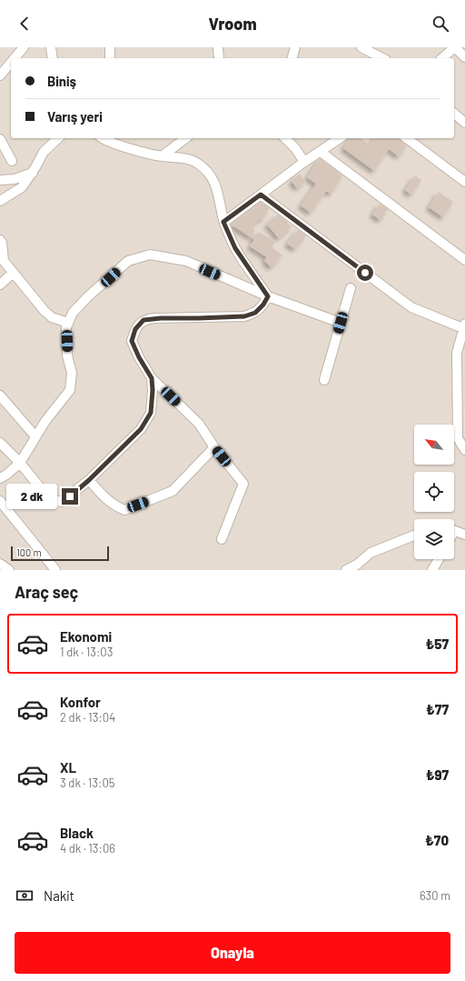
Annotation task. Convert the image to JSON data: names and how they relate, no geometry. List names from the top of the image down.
{
  "scale_bar": "100 m",
  "north": "top left",
  "page": {
    "header": "Vroom",
    "banner": ["Biniş", "Varış yeri"],
    "bubble": "2 dk",
    "scale": "100 m",
    "heading": "Araç seç",
    "list": [
      {
        "name": "Ekonomi",
        "note": "1 dk · 13:03",
        "value": "₺57"
      },
      {
        "name": "Konfor",
        "note": "2 dk · 13:04",
        "value": "₺77"
      },
      {
        "name": "XL",
        "note": "3 dk · 13:05",
        "value": "₺97"
      },
      {
        "name": "Black",
        "note": "4 dk · 13:06",
        "value": "₺70"
      }
    ],
    "pay": ["Nakit", "630 m"],
    "buttons": "Onayla"
  }
}
